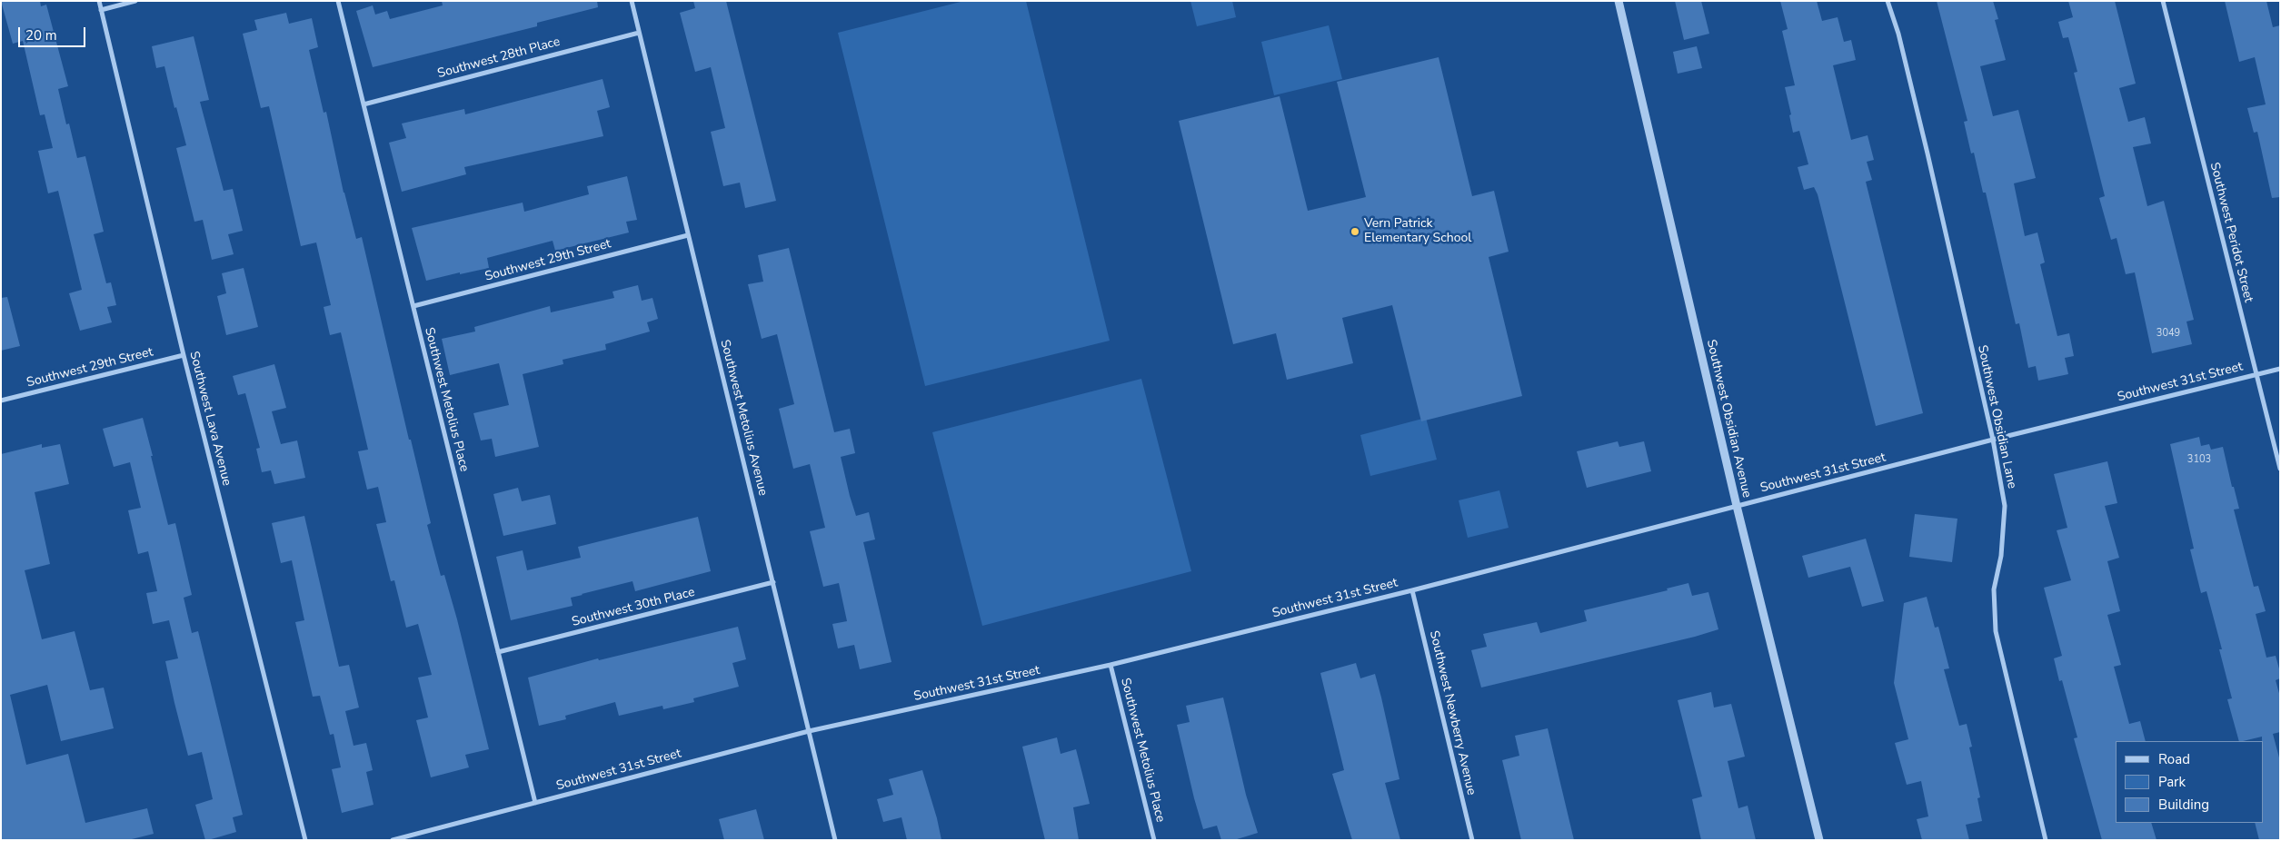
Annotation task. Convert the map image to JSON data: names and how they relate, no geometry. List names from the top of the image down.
{
  "streets": {
    "street": [
      "Southwest 28th Place",
      "Southwest Peridot Street",
      "Southwest 29th Street",
      "Southwest 31st Street",
      "Southwest Metolius Place",
      "Southwest Obsidian Lane",
      "Southwest Metolius Avenue",
      "Southwest Lava Avenue",
      "Southwest Obsidian Avenue",
      "Southwest 30th Place",
      "Southwest Newberry Avenue"
    ]
  },
  "crossings": [
    ["Southwest 28th Place", "Southwest Metolius Place"],
    ["Southwest 28th Place", "Southwest Metolius Avenue"],
    ["Southwest Peridot Street", "Southwest 31st Street"],
    ["Southwest 29th Street", "Southwest Metolius Place"],
    ["Southwest 29th Street", "Southwest Metolius Avenue"],
    ["Southwest 29th Street", "Southwest Lava Avenue"],
    ["Southwest 31st Street", "Southwest Metolius Place"],
    ["Southwest 31st Street", "Southwest Obsidian Lane"],
    ["Southwest 31st Street", "Southwest Metolius Avenue"],
    ["Southwest 31st Street", "Southwest Obsidian Avenue"],
    ["Southwest 31st Street", "Southwest Newberry Avenue"],
    ["Southwest Metolius Place", "Southwest 30th Place"],
    ["Southwest Metolius Avenue", "Southwest 30th Place"]
  ],
  "places": ["Vern Patrick Elementary School"],
  "house_numbers": ["3049", "3103"],
  "legend": ["Road", "Park", "Building"],
  "scale_bar": "20 m"
}
